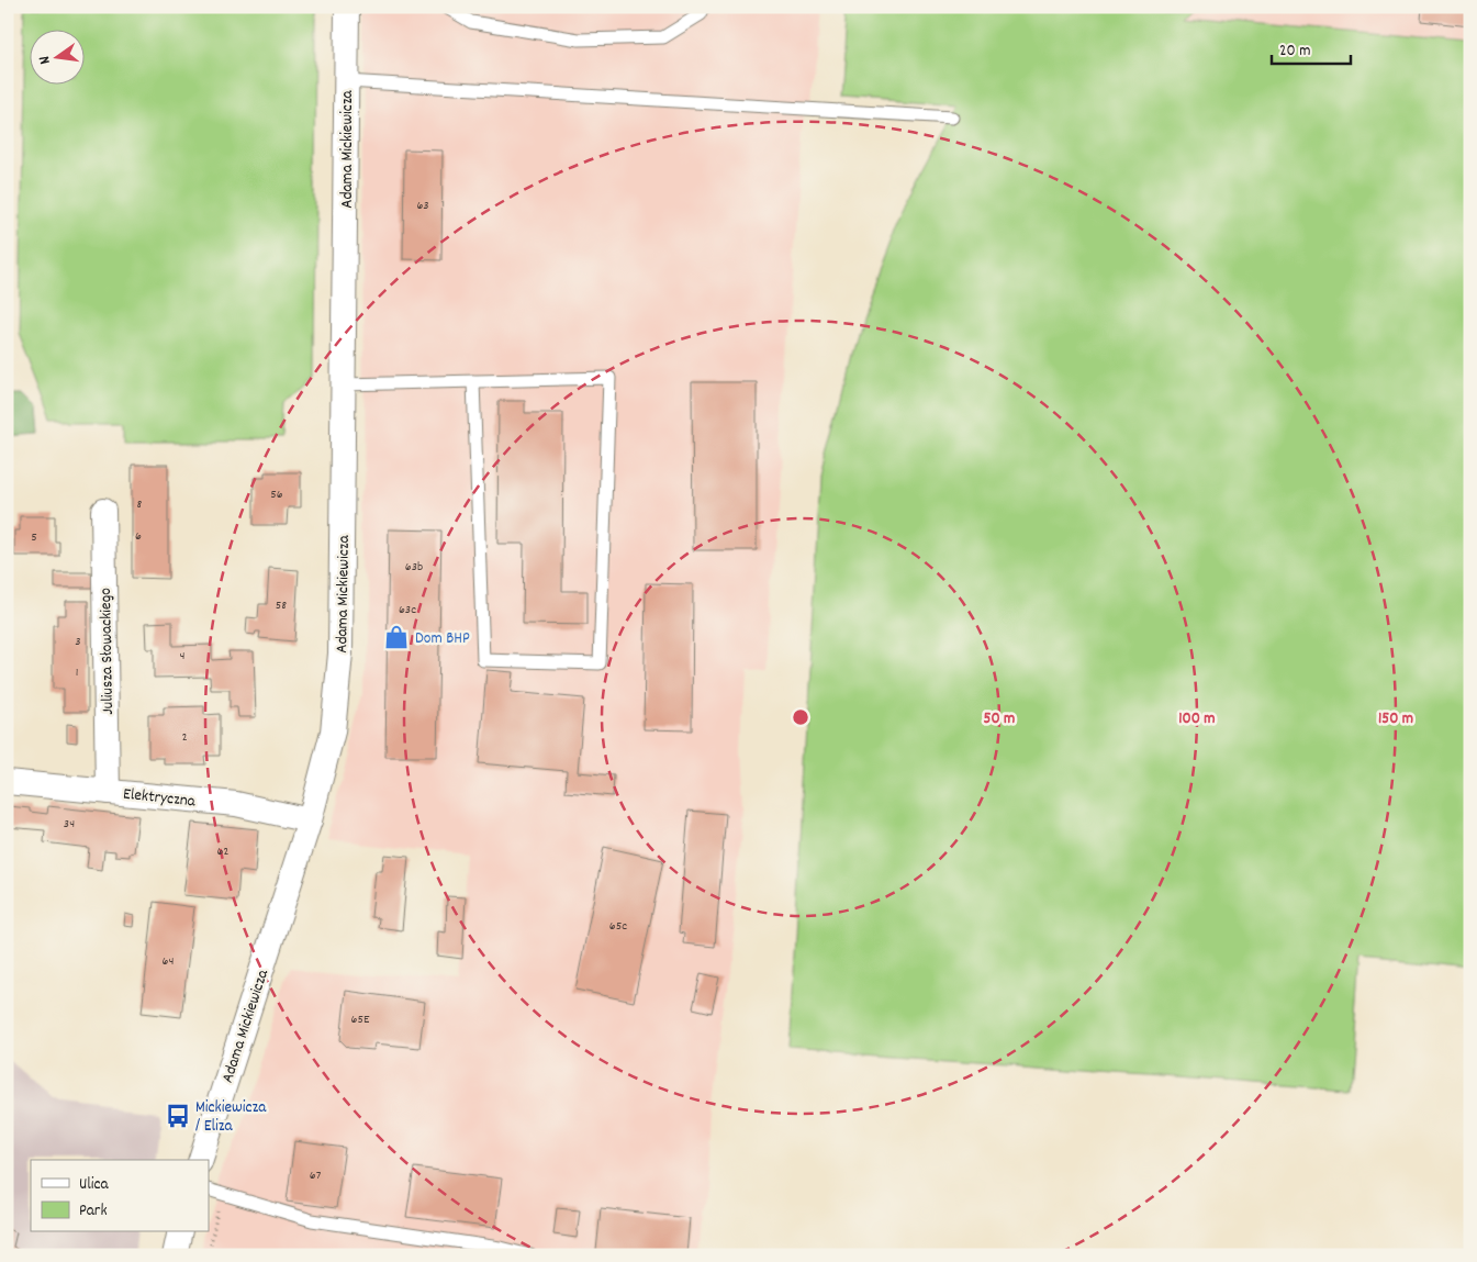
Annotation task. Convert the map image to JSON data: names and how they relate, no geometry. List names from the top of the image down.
{
  "streets": {
    "street": ["Adama Mickiewicza", "Juliusza Słowackiego", "Elektryczna"]
  },
  "crossings": [
    ["Adama Mickiewicza", "Elektryczna"],
    ["Juliusza Słowackiego", "Elektryczna"]
  ],
  "places": {
    "shop": ["Dom BHP"],
    "bus stop": ["Mickiewicza / Eliza"]
  },
  "house_numbers": [
    "63",
    "56",
    "8",
    "6",
    "5",
    "63b",
    "58",
    "63c",
    "3",
    "4",
    "1",
    "2",
    "34",
    "62",
    "65c",
    "64",
    "65E",
    "67"
  ],
  "legend": ["Ulica", "Park"],
  "scale_bar": "20 m",
  "north": "left",
  "rings": ["50 m", "100 m", "150 m"]
}
